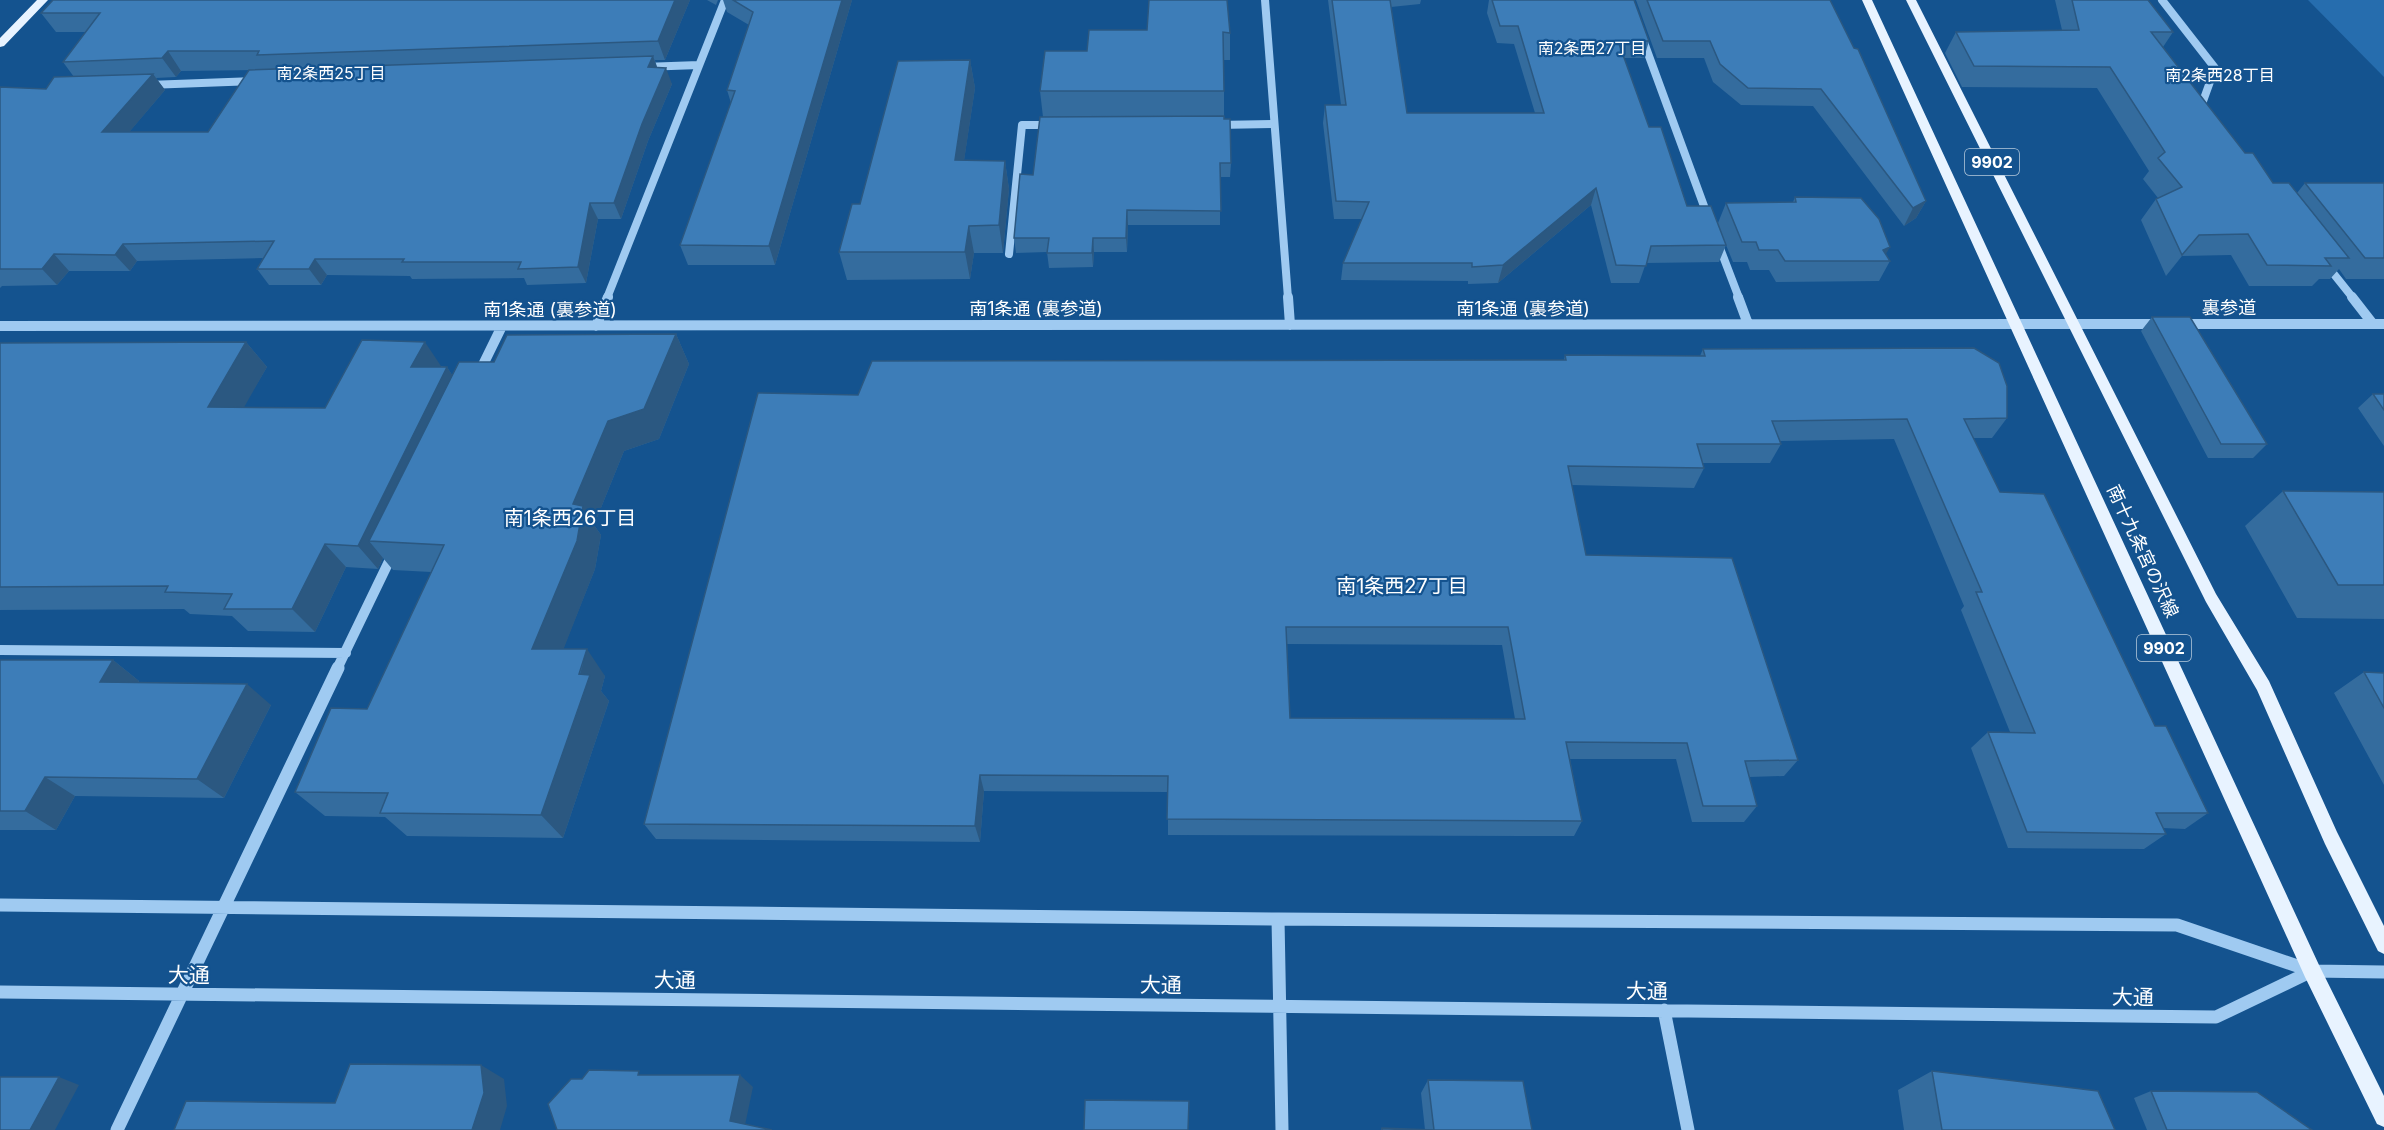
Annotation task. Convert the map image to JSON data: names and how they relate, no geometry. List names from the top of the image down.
{
  "streets": {
    "main road": ["9902", "南十九条宮の沢線"],
    "street": ["裏参道", "南1条通 (裏参道)", "大通"]
  },
  "crossings": [
    ["裏参道", "南1条通 (裏参道)"],
    ["裏参道", "南十九条宮の沢線"],
    ["南1条通 (裏参道)", "南十九条宮の沢線"],
    ["南十九条宮の沢線", "大通"]
  ],
  "districts": [
    "南2条西27丁目",
    "南2条西25丁目",
    "南2条西28丁目",
    "南1条西26丁目",
    "南1条西27丁目"
  ]
}
